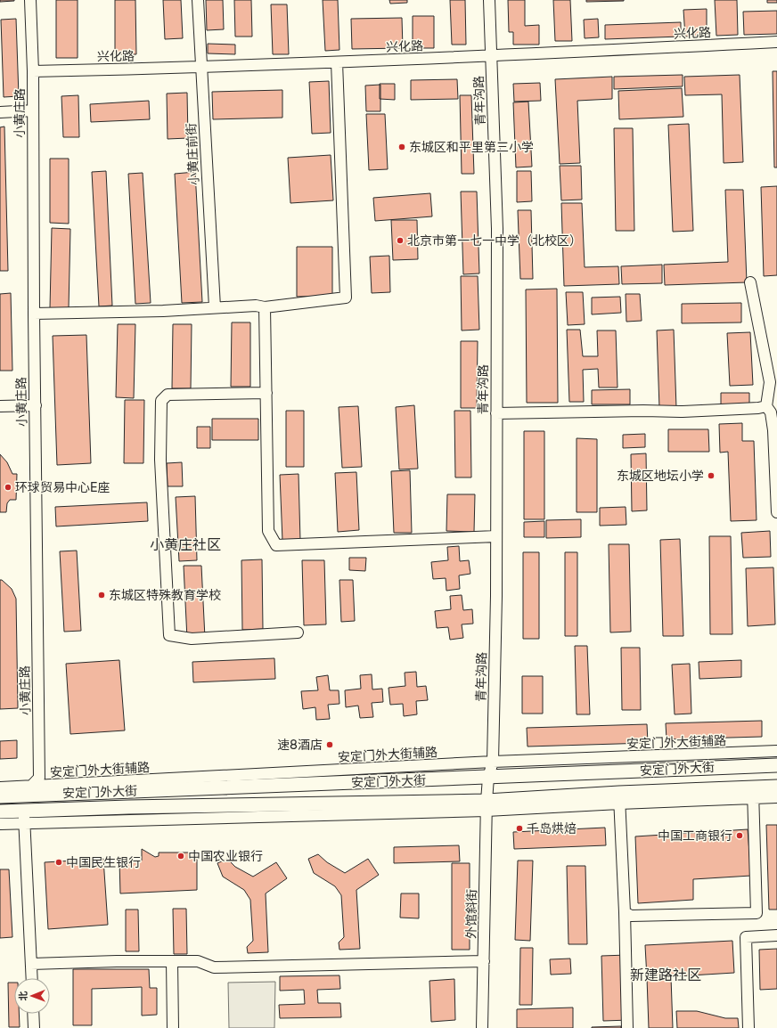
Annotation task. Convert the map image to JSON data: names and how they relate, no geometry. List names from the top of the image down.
{
  "streets": {
    "main road": ["安定门外大街"],
    "street": [
      "兴化路",
      "青年沟路",
      "小黄庄路",
      "小黄庄前街",
      "安定门外大街辅路",
      "外馆斜街"
    ]
  },
  "crossings": [
    ["兴化路", "青年沟路"],
    ["兴化路", "小黄庄路"],
    ["兴化路", "小黄庄前街"],
    ["青年沟路", "安定门外大街辅路"],
    ["青年沟路", "安定门外大街"],
    ["青年沟路", "外馆斜街"],
    ["小黄庄路", "安定门外大街辅路"],
    ["小黄庄路", "安定门外大街"],
    ["安定门外大街辅路", "安定门外大街"],
    ["安定门外大街", "外馆斜街"]
  ],
  "districts": ["小黄庄社区", "新建路社区"],
  "places": [
    "东城区和平里第三小学",
    "北京市第一七一中学（北校区）",
    "东城区地坛小学",
    "环球贸易中心E座",
    "东城区特殊教育学校",
    "速8酒店",
    "千岛烘焙",
    "中国工商银行",
    "中国农业银行",
    "中国民生银行"
  ],
  "north": "left"
}
